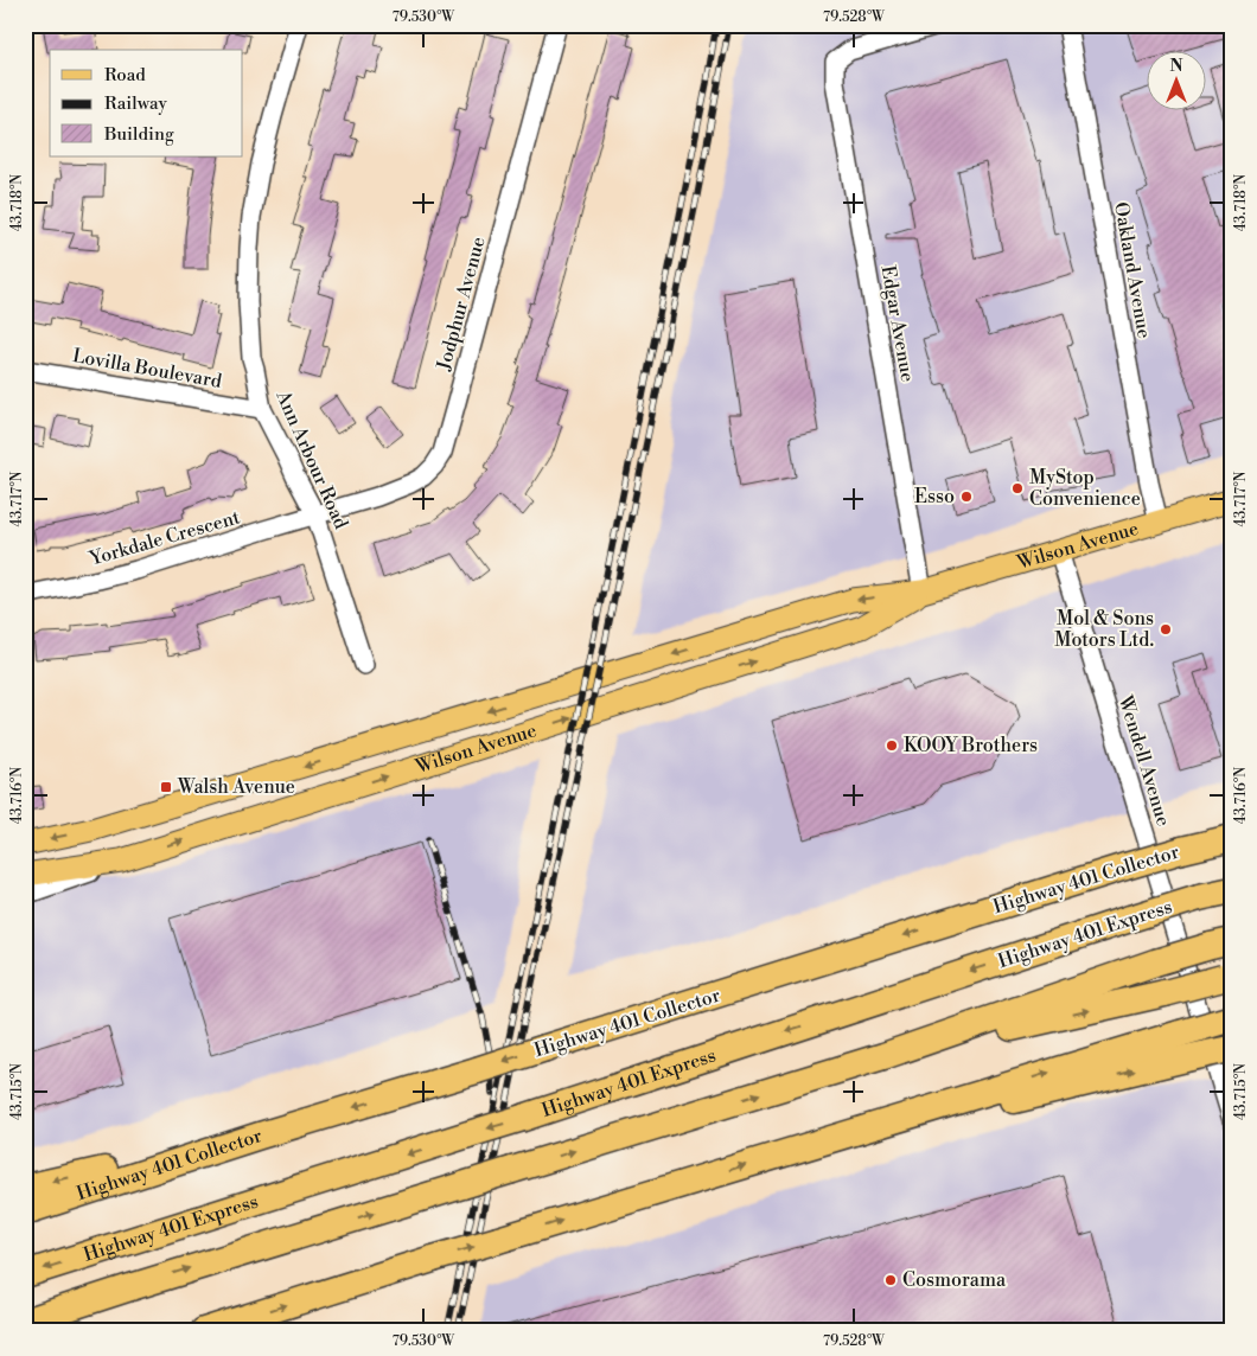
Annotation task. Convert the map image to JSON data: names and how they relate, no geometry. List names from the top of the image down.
{
  "streets": {
    "highway": ["Highway 401 Collector", "Highway 401 Express"],
    "main road": ["Wilson Avenue"],
    "street": [
      "Oakland Avenue",
      "Jodphur Avenue",
      "Edgar Avenue",
      "Lovilla Boulevard",
      "Ann Arbour Road",
      "Yorkdale Crescent",
      "Wendell Avenue"
    ]
  },
  "crossings": [
    ["Oakland Avenue", "Wilson Avenue"],
    ["Jodphur Avenue", "Ann Arbour Road"],
    ["Jodphur Avenue", "Yorkdale Crescent"],
    ["Edgar Avenue", "Wilson Avenue"],
    ["Lovilla Boulevard", "Ann Arbour Road"],
    ["Ann Arbour Road", "Yorkdale Crescent"],
    ["Wilson Avenue", "Wendell Avenue"]
  ],
  "places": {
    "other": [
      "MyStop Convenience",
      "Esso",
      "Mol & Sons Motors Ltd.",
      "KOOY Brothers",
      "Cosmorama"
    ],
    "transit": ["Walsh Avenue"]
  },
  "legend": ["Road", "Railway", "Building"],
  "north": "top",
  "coordinates": [
    "79.530°W",
    "79.528°W",
    "43.718°N",
    "43.717°N",
    "43.716°N",
    "43.715°N"
  ]
}
